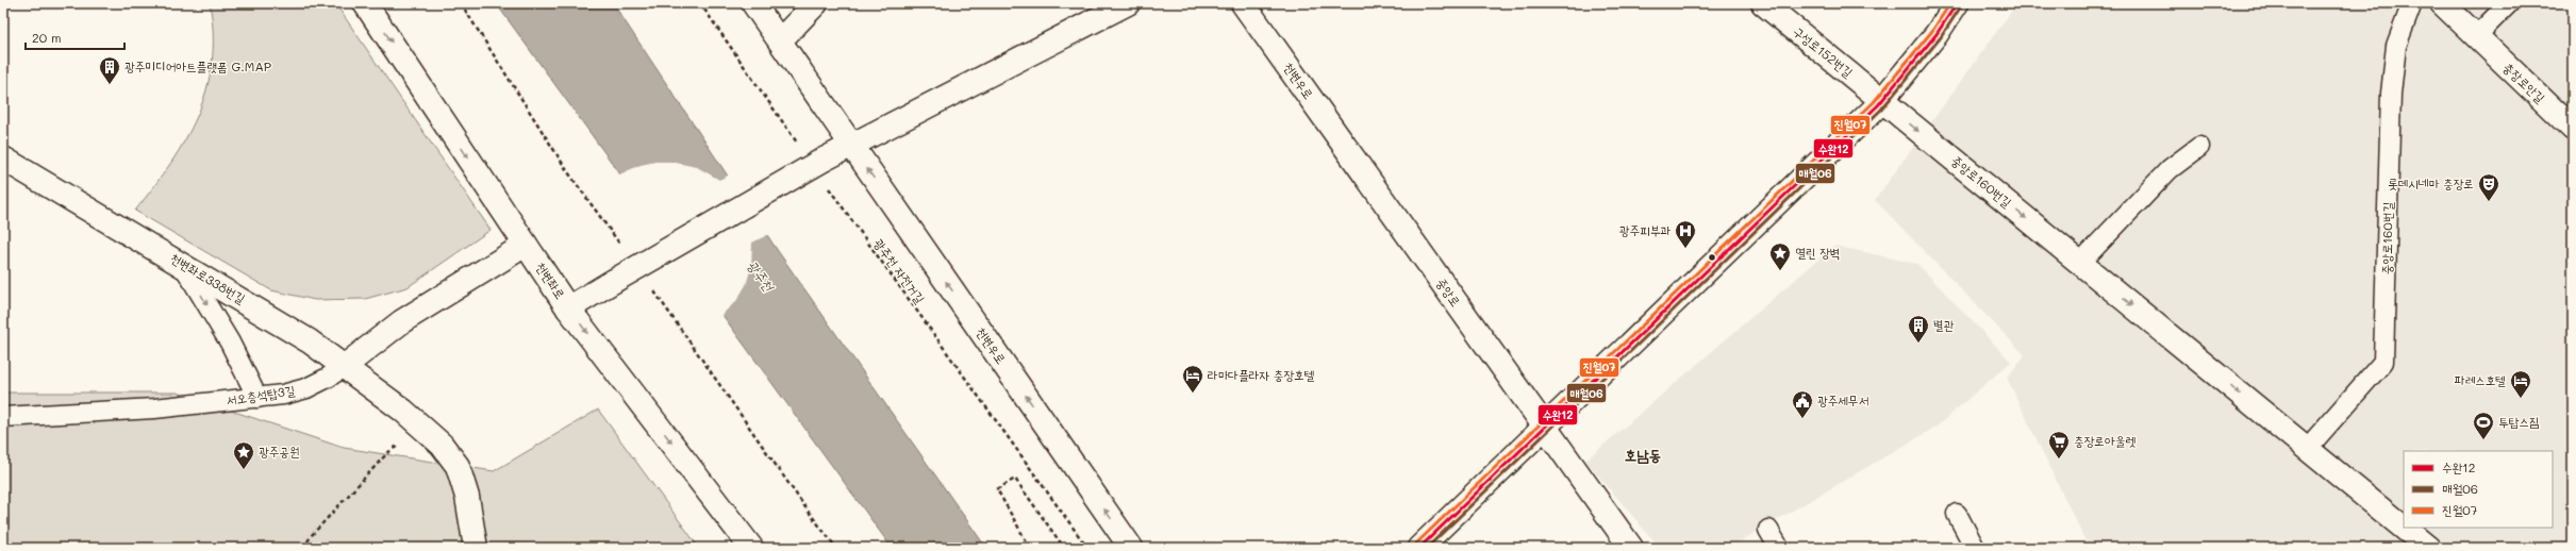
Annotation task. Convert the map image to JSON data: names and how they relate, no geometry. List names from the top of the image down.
{
  "streets": {
    "street": [
      "구성로152번길",
      "천변우로",
      "충장로안길",
      "중앙로160번길",
      "천변좌로338번길",
      "천변좌로",
      "중앙로",
      "서오층석탑3길"
    ],
    "path": ["광주천 자전거길"]
  },
  "crossings": [
    ["구성로152번길", "중앙로160번길"],
    ["천변우로", "중앙로"],
    ["천변좌로338번길", "서오층석탑3길"],
    ["천변좌로", "서오층석탑3길"]
  ],
  "one_way": ["천변우로", "중앙로160번길", "천변좌로"],
  "districts": ["호남동"],
  "water": ["광주천"],
  "places": {
    "building": ["광주미디어아트플랫폼 G.MAP", "별관"],
    "theatre": ["롯데시네마 충장로"],
    "hospital": ["광주피부과"],
    "place": ["열린 장벽", "광주공원"],
    "hotel": ["라마다플라자 충장호텔", "파레스호텔"],
    "public building": ["광주세무서"],
    "sports": ["투탑스짐"],
    "supermarket": ["충장로아울렛"]
  },
  "lines": ["transit line 수완12", "transit line 진월07", "transit line 매월06"],
  "legend": ["수완12", "매월06", "진월07"],
  "scale_bar": "20 m"
}
